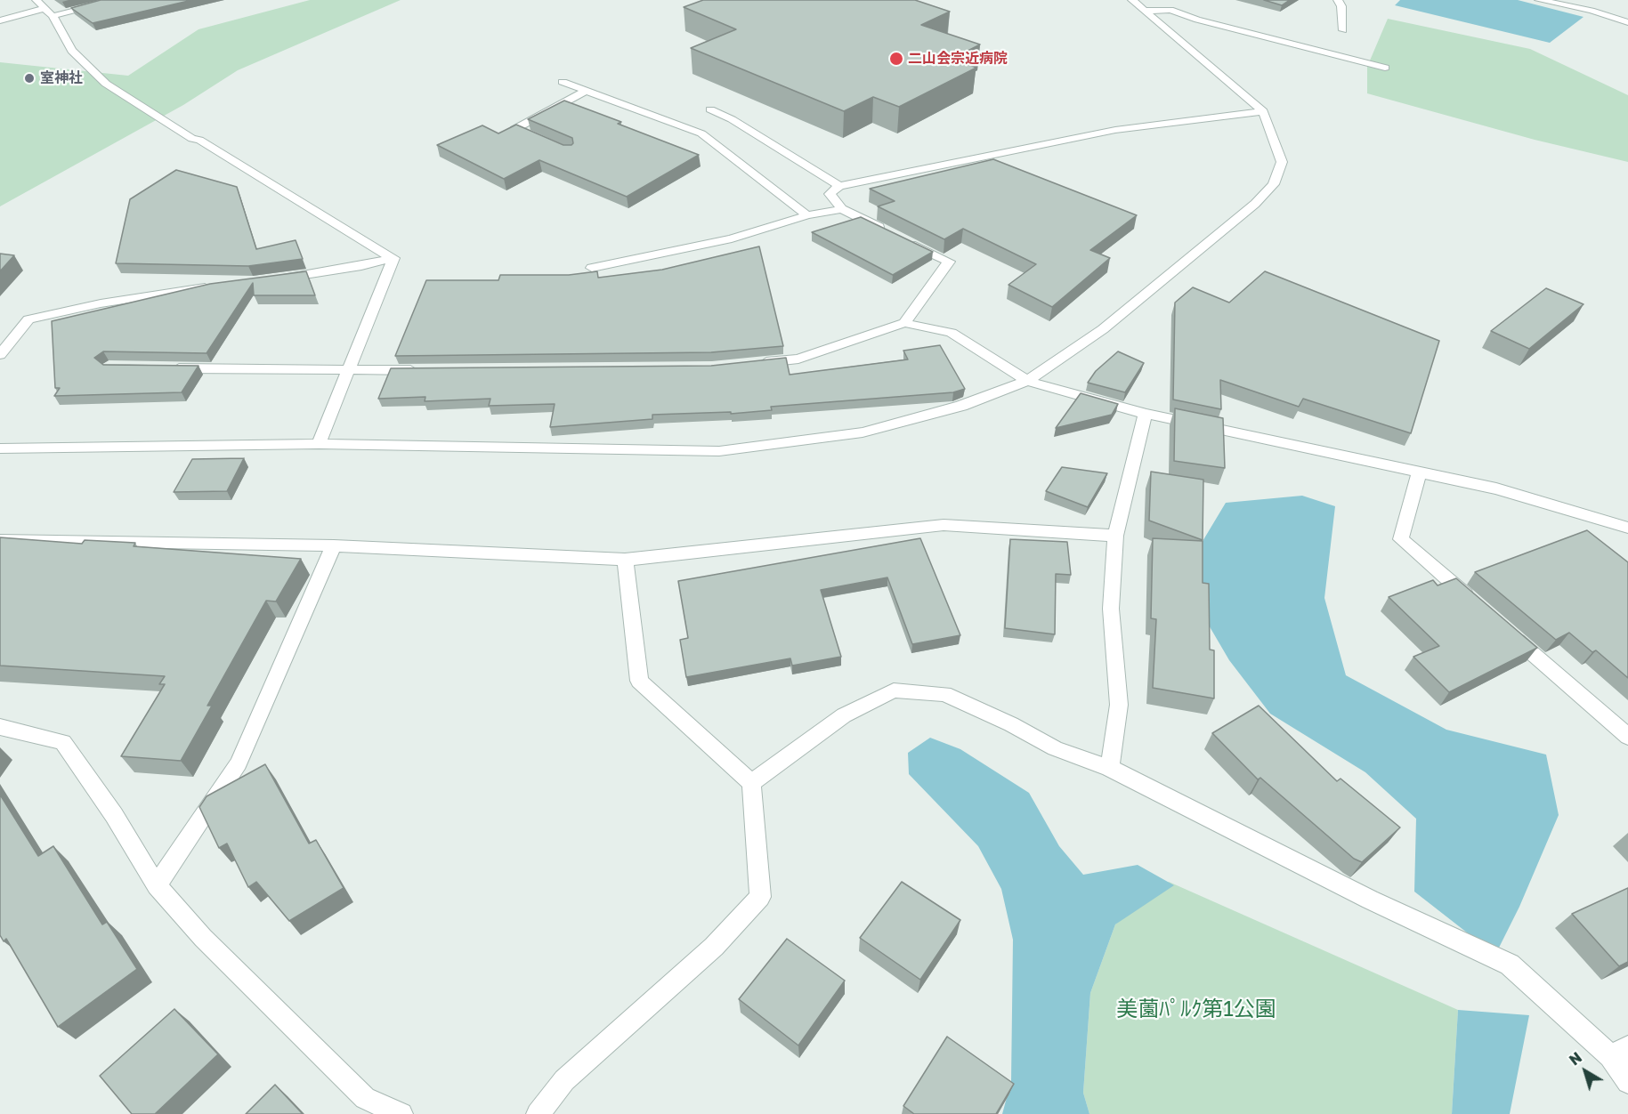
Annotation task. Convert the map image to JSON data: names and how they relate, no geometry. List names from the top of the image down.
{
  "parks": ["美薗ﾊﾟﾙｸ第1公園"],
  "places": ["二山会宗近病院", "室神社"],
  "north": "top left"
}
